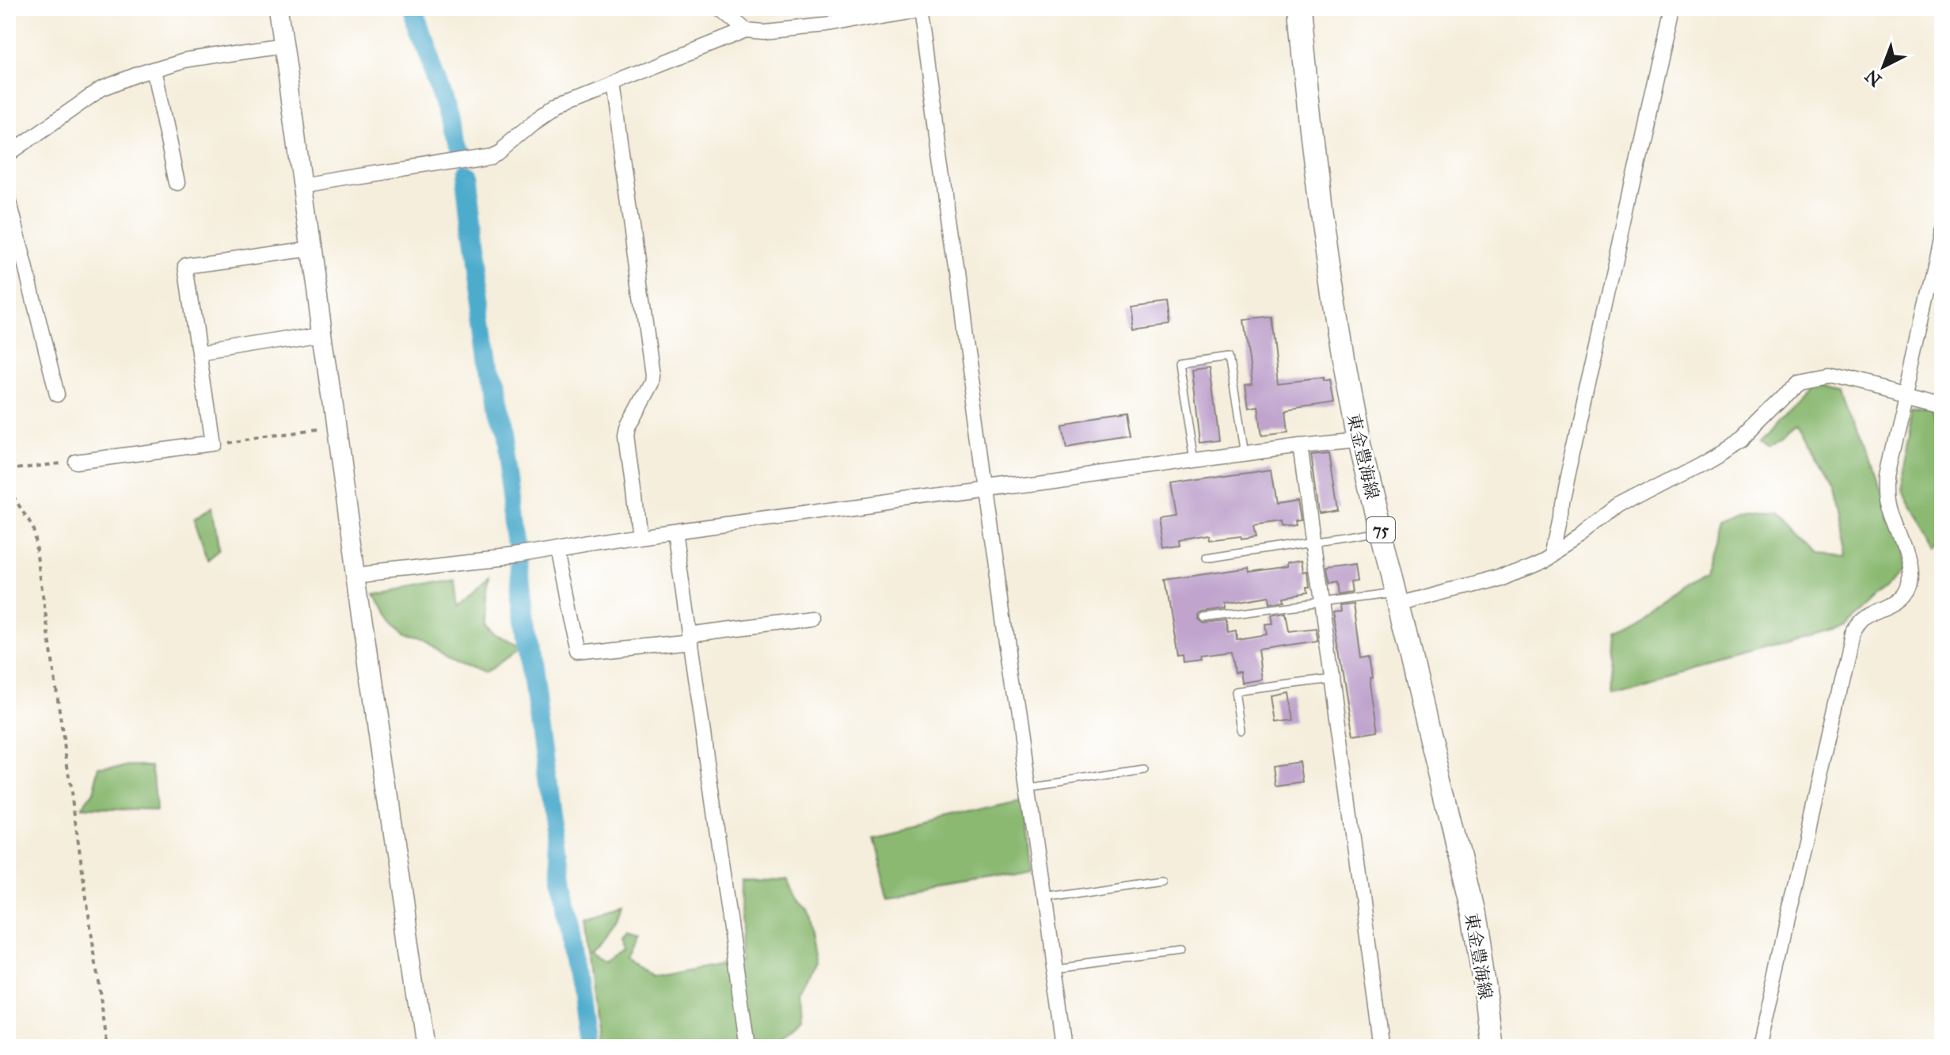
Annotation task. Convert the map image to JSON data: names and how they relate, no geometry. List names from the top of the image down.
{
  "streets": {
    "main road": ["東金豊海線", "75"]
  },
  "north": "bottom left"
}
